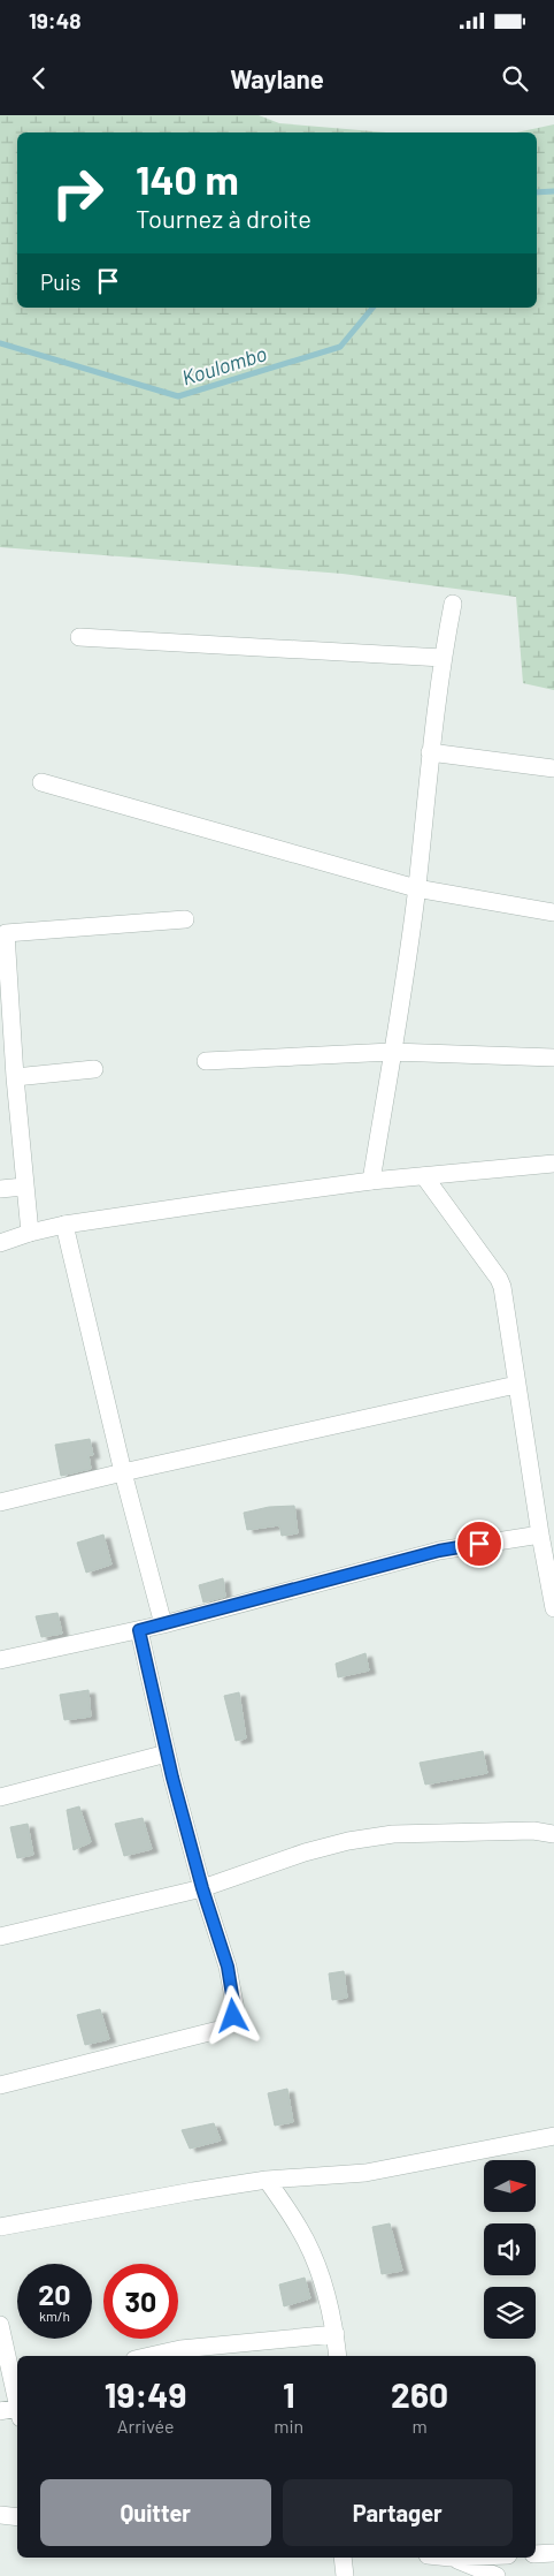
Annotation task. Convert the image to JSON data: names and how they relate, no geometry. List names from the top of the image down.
{
  "water": ["Koulombo"],
  "north": "right",
  "page": {
    "status": "19:48",
    "header": "Waylane",
    "turn": ["140 m", "Tournez à droite"],
    "then": "Puis",
    "speed": "20 km/h",
    "limit": "30",
    "eta": [
      "19:49",
      "Arrivée",
      "1",
      "min",
      "260",
      "m"
    ],
    "buttons": ["Quitter", "Partager"]
  }
}
